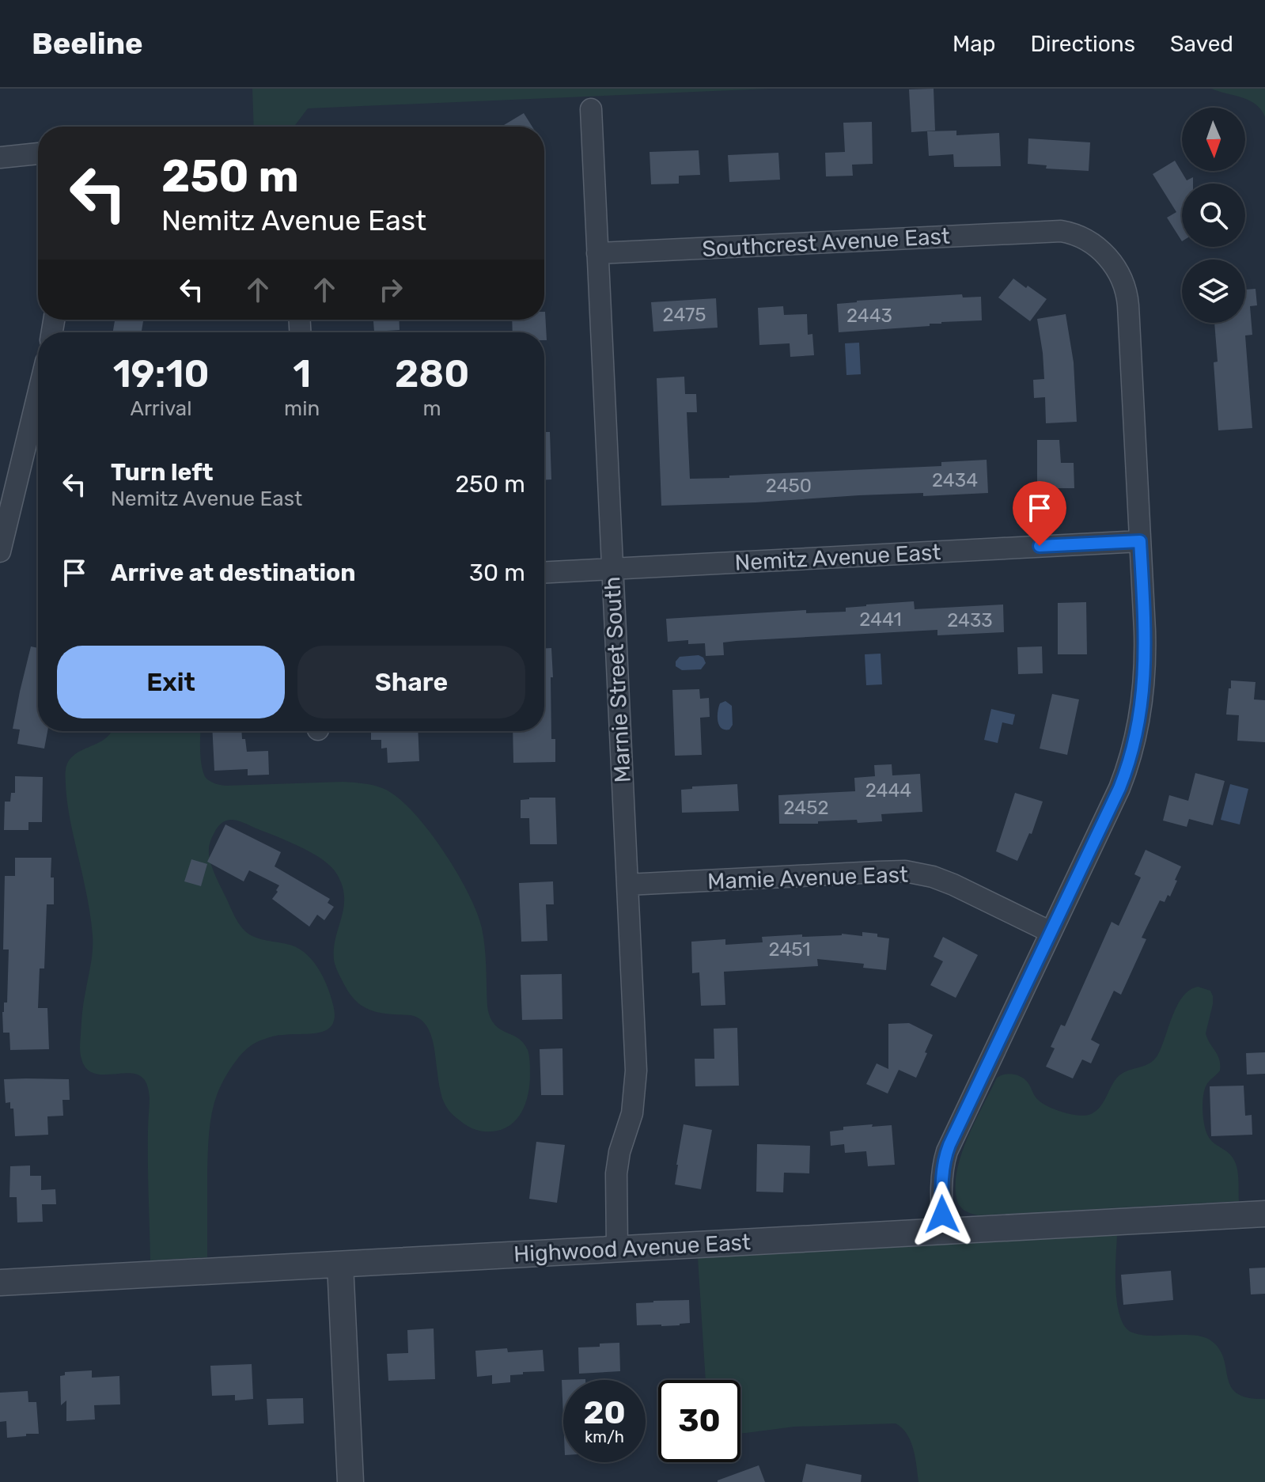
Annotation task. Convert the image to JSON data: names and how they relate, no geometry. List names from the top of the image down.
{
  "streets": {
    "street": [
      "Southcrest Avenue East",
      "Nemitz Avenue East",
      "Marnie Street South",
      "Mamie Avenue East",
      "Highwood Avenue East"
    ]
  },
  "crossings": [
    ["Southcrest Avenue East", "Nemitz Avenue East"],
    ["Southcrest Avenue East", "Marnie Street South"],
    ["Southcrest Avenue East", "Mamie Avenue East"],
    ["Southcrest Avenue East", "Highwood Avenue East"],
    ["Nemitz Avenue East", "Marnie Street South"],
    ["Marnie Street South", "Mamie Avenue East"],
    ["Marnie Street South", "Highwood Avenue East"]
  ],
  "house_numbers": [
    "2475",
    "2443",
    "2434",
    "2450",
    "2441",
    "2433",
    "2444",
    "2452",
    "2451"
  ],
  "north": "bottom",
  "page": {
    "header": "Beeline",
    "nav": ["Map", "Directions", "Saved"],
    "turn": ["250 m", "Nemitz Avenue East"],
    "eta": [
      "19:10",
      "Arrival",
      "1",
      "min",
      "280",
      "m"
    ],
    "list": [
      {
        "name": "Turn left",
        "note": "Nemitz Avenue East",
        "value": "250 m"
      },
      {
        "name": "Arrive at destination",
        "value": "30 m"
      }
    ],
    "buttons": ["Exit", "Share"],
    "speed": "20 km/h",
    "limit": "30"
  }
}
